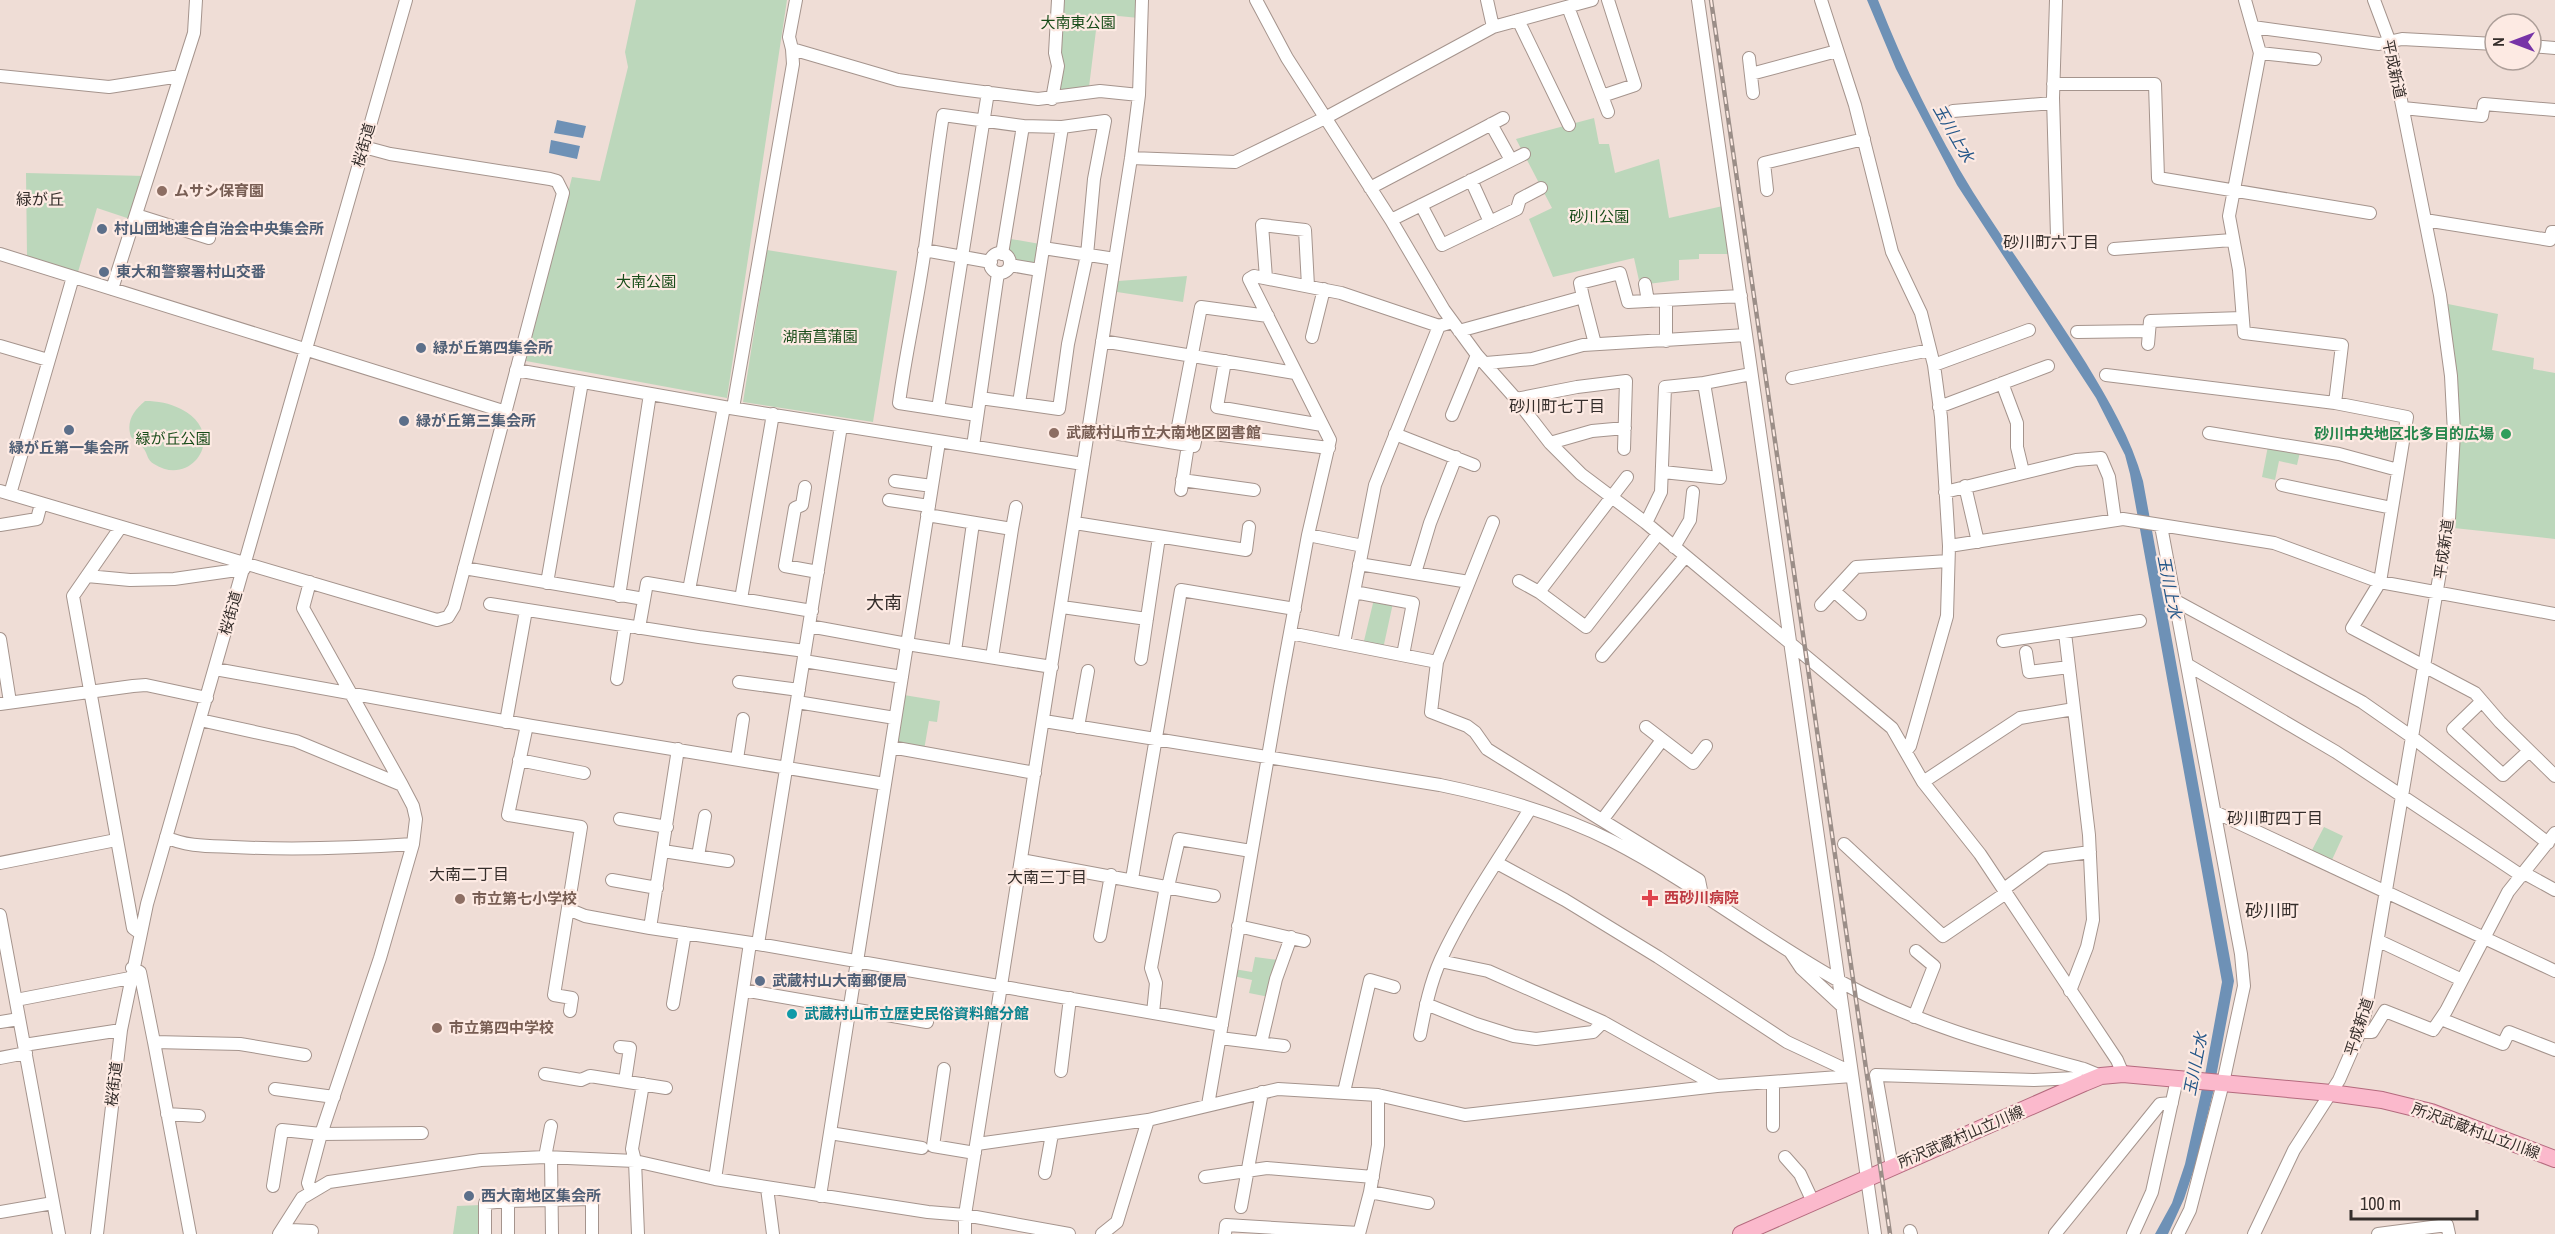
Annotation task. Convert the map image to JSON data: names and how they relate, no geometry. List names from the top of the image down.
{
  "streets": {
    "main road": ["所沢武蔵村山立川線"],
    "street": ["平成新道", "桜街道"]
  },
  "crossings": [
    ["平成新道", "所沢武蔵村山立川線"]
  ],
  "districts": [
    "緑が丘",
    "砂川町六丁目",
    "砂川町七丁目",
    "大南",
    "砂川町四丁目",
    "大南二丁目",
    "大南三丁目",
    "砂川町"
  ],
  "water": ["玉川上水"],
  "parks": [
    "大南東公園",
    "砂川公園",
    "大南公園",
    "湖南菖蒲園",
    "緑が丘公園"
  ],
  "places": {
    "other": [
      "ムサシ保育園",
      "村山団地連合自治会中央集会所",
      "東大和警察署村山交番",
      "緑が丘第四集会所",
      "緑が丘第三集会所",
      "緑が丘第一集会所",
      "武蔵村山市立大南地区図書館",
      "砂川中央地区北多目的広場",
      "市立第七小学校",
      "武蔵村山大南郵便局",
      "武蔵村山市立歴史民俗資料館分館",
      "市立第四中学校",
      "西大南地区集会所"
    ],
    "health": ["西砂川病院"]
  },
  "scale_bar": "100 m",
  "north": "left"
}
